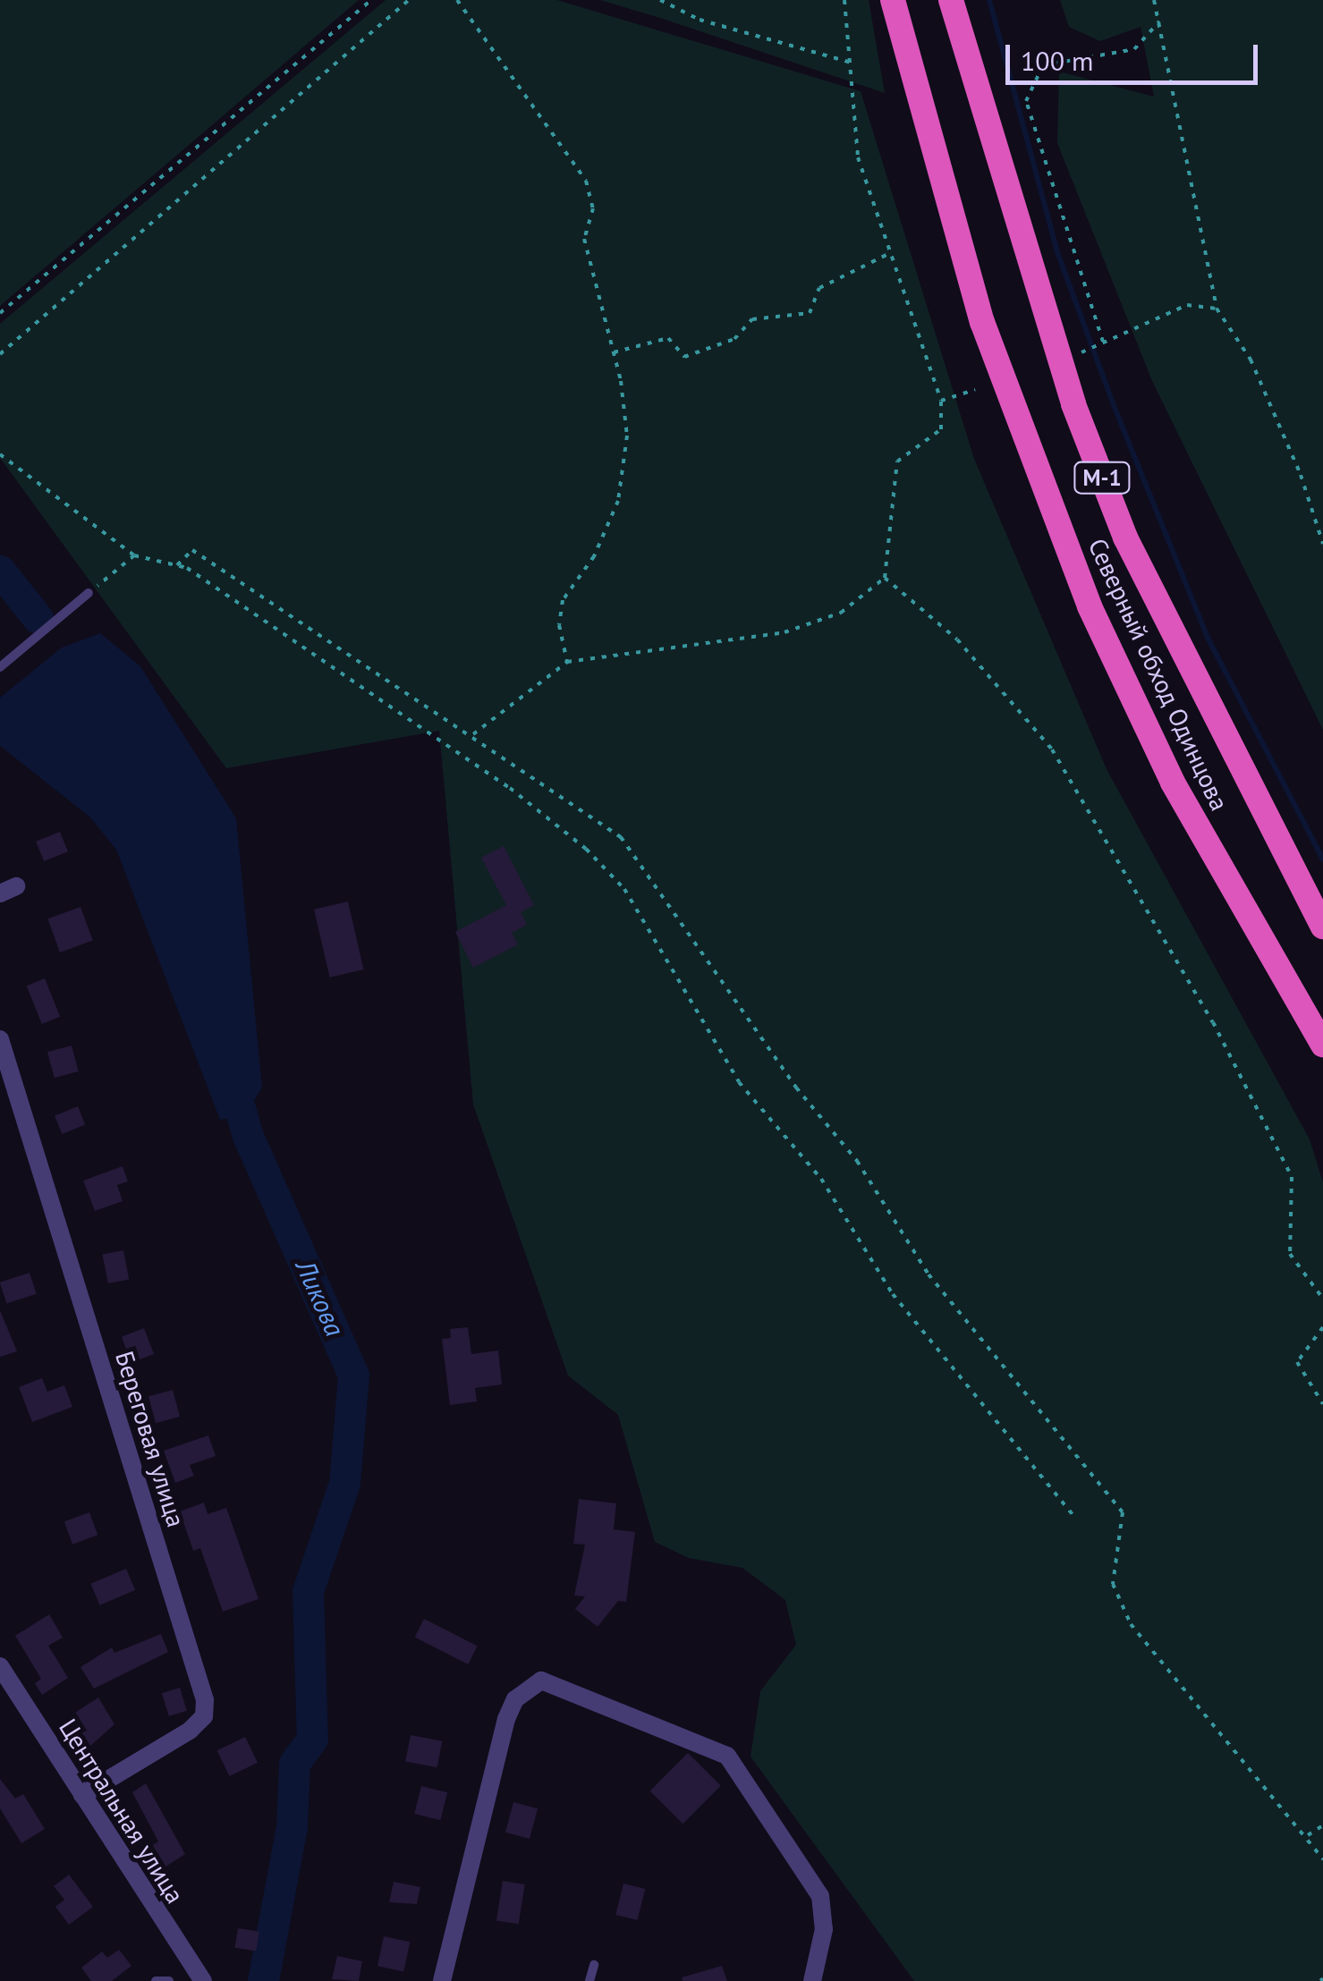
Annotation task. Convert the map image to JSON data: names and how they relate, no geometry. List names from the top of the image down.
{
  "streets": {
    "highway": ["М-1", "Северный обход Одинцова"],
    "street": ["Береговая улица", "Центральная улица"]
  },
  "crossings": [
    ["Береговая улица", "Центральная улица"]
  ],
  "water": ["Ликова"],
  "scale_bar": "100 m"
}
